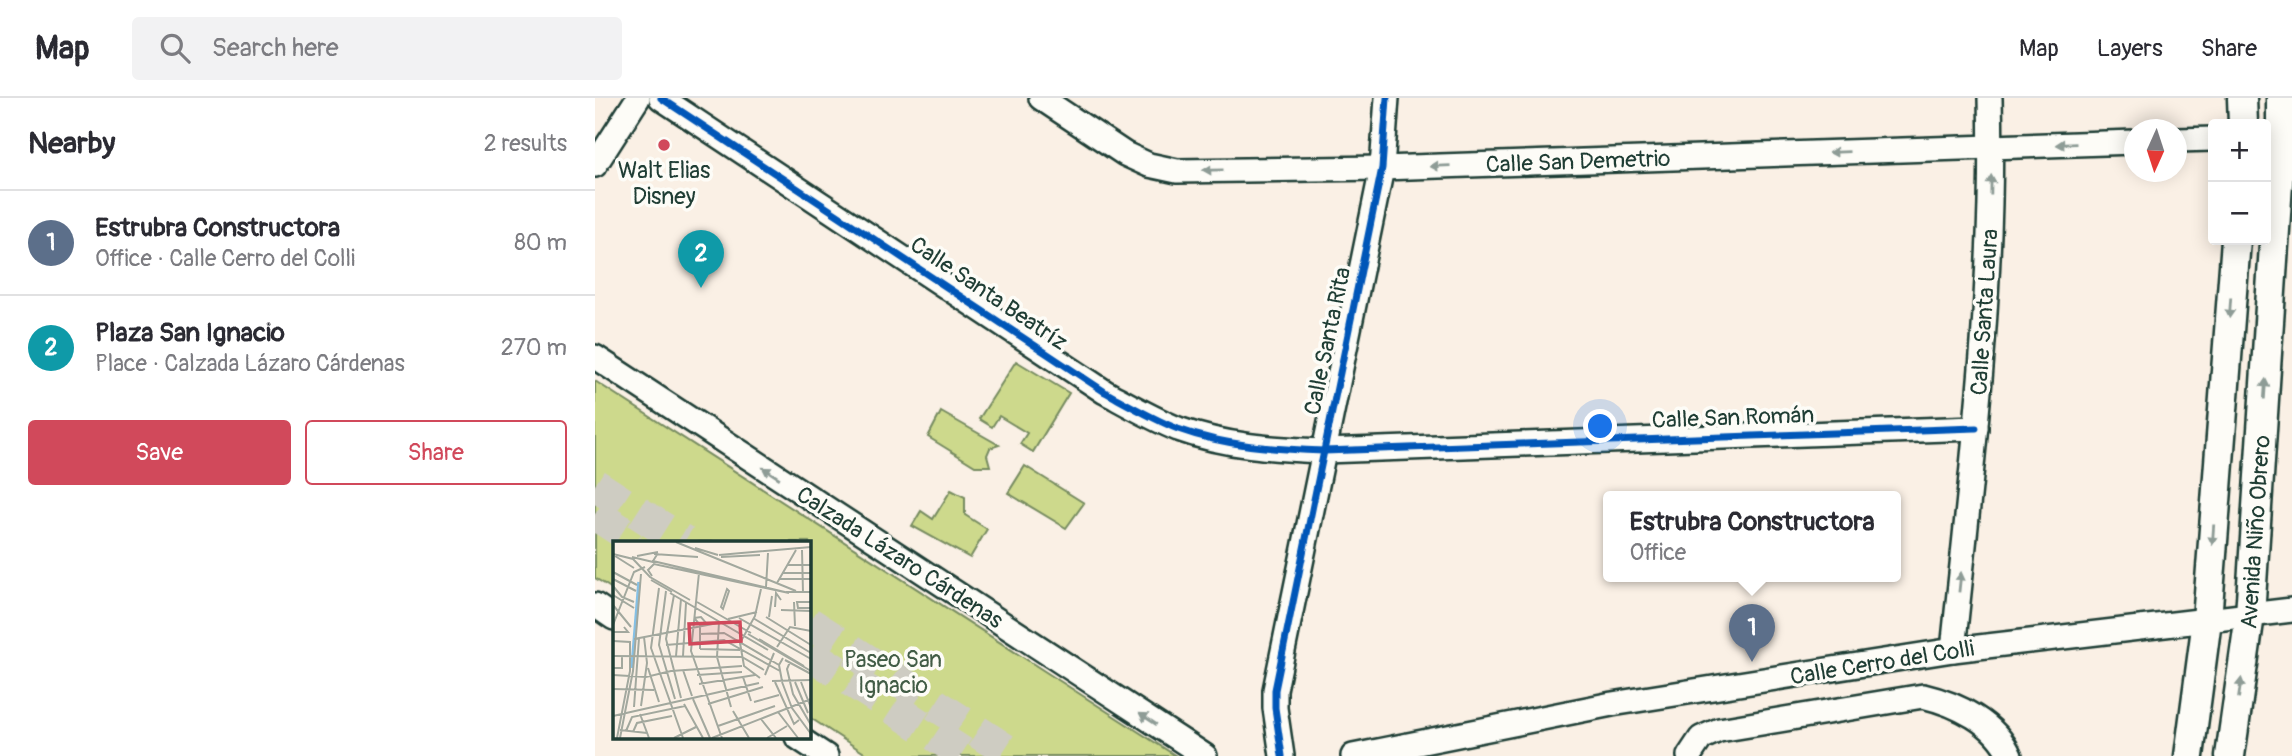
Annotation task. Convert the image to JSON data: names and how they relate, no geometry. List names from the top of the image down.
{
  "streets": {
    "main road": ["Avenida Niño Obrero"],
    "street": [
      "Calle San Demetrio",
      "Calle Santa Beatríz",
      "Calle Santa Laura",
      "Calle Santa Rita",
      "Calle San Román",
      "Calzada Lázaro Cárdenas",
      "Calle Cerro del Colli"
    ]
  },
  "crossings": [
    ["Calle San Demetrio", "Calle Santa Laura"],
    ["Calle San Demetrio", "Calle Santa Rita"],
    ["Calle Santa Beatríz", "Calle Santa Rita"],
    ["Calle Santa Beatríz", "Calle San Román"],
    ["Calle Santa Laura", "Calle San Román"],
    ["Calle Santa Laura", "Calle Cerro del Colli"],
    ["Calle Santa Rita", "Calle San Román"],
    ["Avenida Niño Obrero", "Calle Cerro del Colli"]
  ],
  "one_way": ["Calle San Demetrio", "Calle Santa Laura", "Calzada Lázaro Cárdenas"],
  "parks": ["Paseo San Ignacio"],
  "places": ["Walt Elias Disney"],
  "north": "bottom",
  "page": {
    "header": "Map",
    "search": "Search here",
    "nav": ["Map", "Layers", "Share"],
    "heading": ["Nearby", "2 results"],
    "map_buttons": ["+", "−"],
    "list": [
      {
        "mark": "1",
        "name": "Estrubra Constructora",
        "note": "Office · Calle Cerro del Colli",
        "value": "80 m"
      },
      {
        "mark": "2",
        "name": "Plaza San Ignacio",
        "note": "Place · Calzada Lázaro Cárdenas",
        "value": "270 m"
      }
    ],
    "pins": ["2", "1"],
    "buttons": ["Save", "Share"],
    "popup": ["Estrubra Constructora", "Office"]
  }
}
